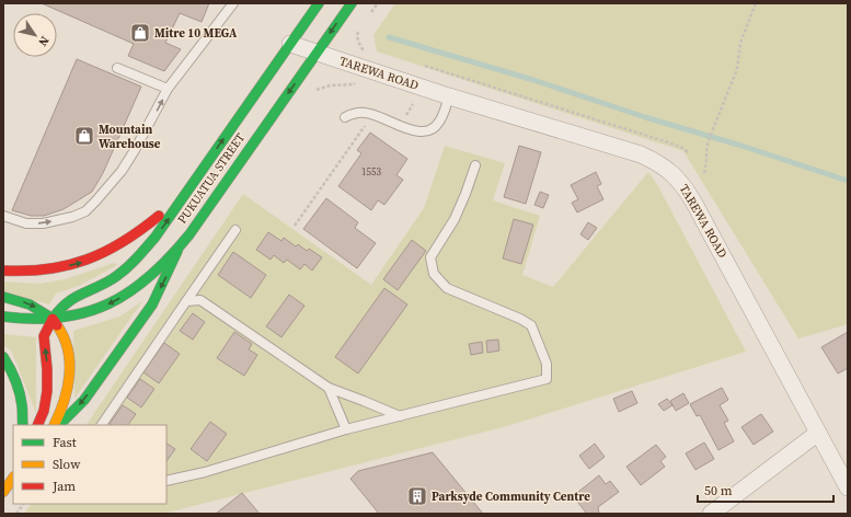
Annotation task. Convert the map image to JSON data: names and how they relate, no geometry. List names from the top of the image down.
{
  "streets": {
    "main road": ["PUKUATUA STREET"],
    "street": ["TAREWA ROAD"]
  },
  "crossings": [
    ["TAREWA ROAD", "PUKUATUA STREET"]
  ],
  "places": {
    "shop": ["Mitre 10 MEGA", "Mountain Warehouse"],
    "building": ["Parksyde Community Centre"]
  },
  "house_numbers": ["1553"],
  "legend": ["Fast", "Slow", "Jam"],
  "scale_bar": "50 m",
  "north": "bottom right"
}
